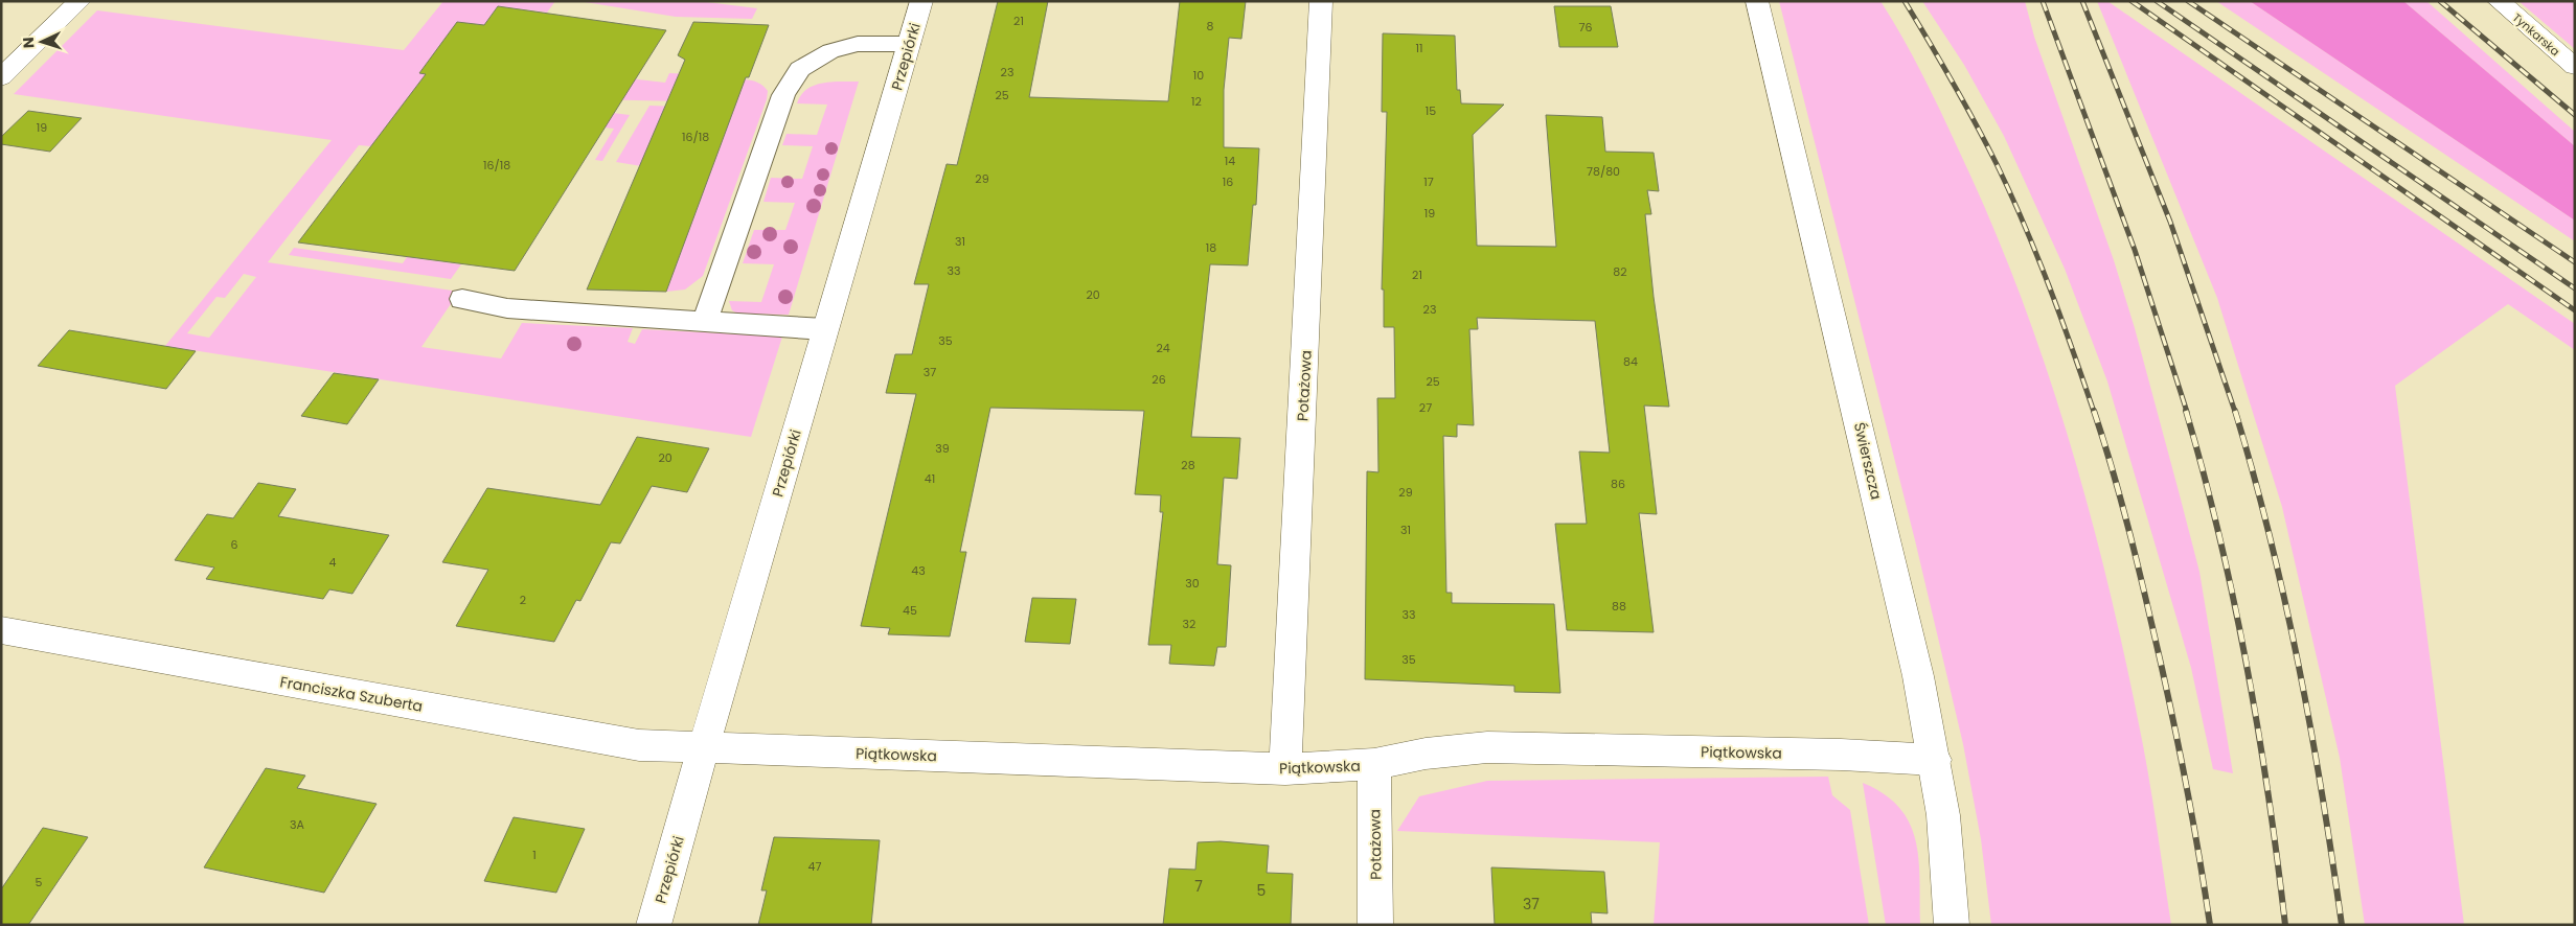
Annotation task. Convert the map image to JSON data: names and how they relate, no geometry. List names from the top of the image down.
{
  "streets": {
    "street": [
      "Tynkarska",
      "Przepiórki",
      "Potażowa",
      "Świerszcza",
      "Franciszka Szuberta",
      "Piątkowska"
    ]
  },
  "crossings": [
    ["Przepiórki", "Franciszka Szuberta"],
    ["Przepiórki", "Piątkowska"],
    ["Potażowa", "Piątkowska"],
    ["Świerszcza", "Piątkowska"],
    ["Franciszka Szuberta", "Piątkowska"]
  ],
  "house_numbers": [
    "21",
    "8",
    "76",
    "11",
    "23",
    "10",
    "25",
    "12",
    "15",
    "19",
    "16/18",
    "14",
    "16/18",
    "78/80",
    "29",
    "16",
    "17",
    "19",
    "31",
    "18",
    "33",
    "82",
    "21",
    "20",
    "23",
    "35",
    "24",
    "84",
    "37",
    "26",
    "25",
    "27",
    "39",
    "20",
    "28",
    "41",
    "86",
    "29",
    "31",
    "6",
    "4",
    "43",
    "30",
    "2",
    "88",
    "45",
    "33",
    "32",
    "35",
    "3A",
    "1",
    "47",
    "5",
    "7",
    "5",
    "37"
  ],
  "north": "left"
}
